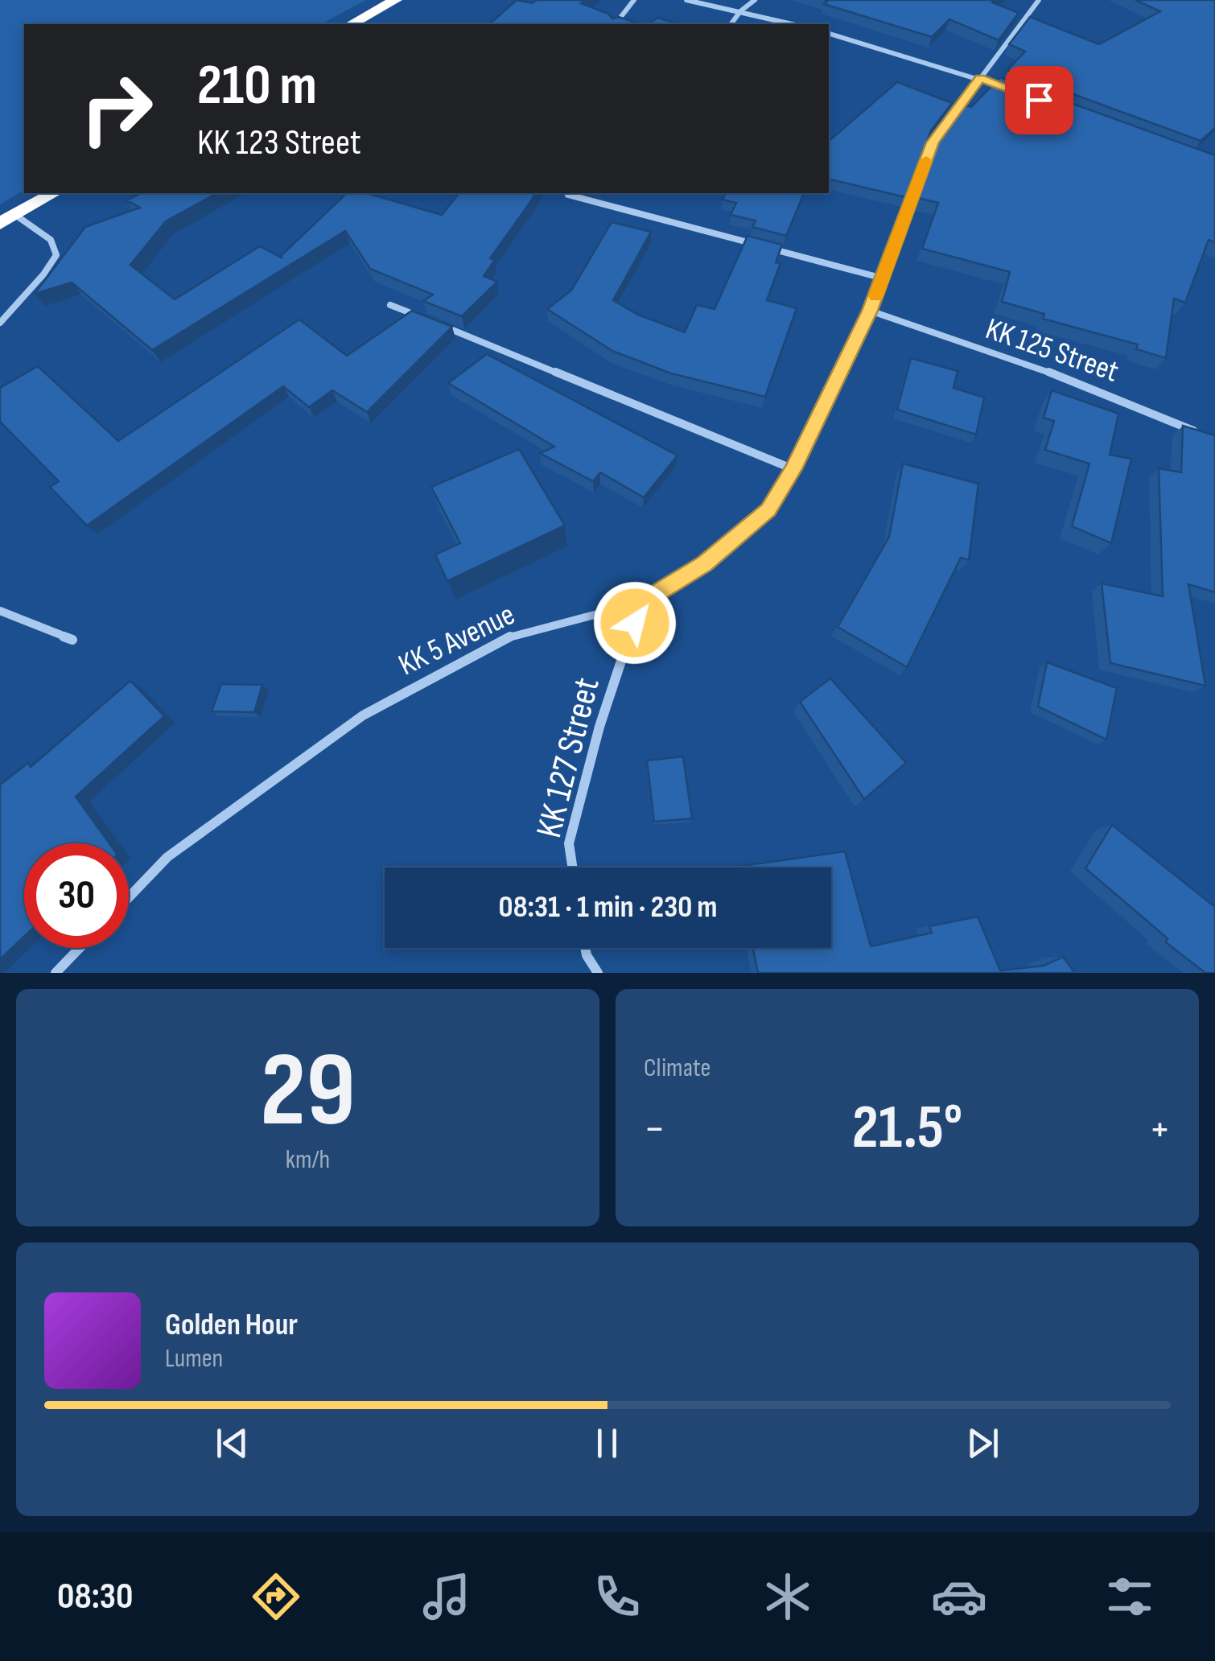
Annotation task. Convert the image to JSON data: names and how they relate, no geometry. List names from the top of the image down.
{
  "streets": {
    "street": ["KK 125 Street", "KK 5 Avenue", "KK 127 Street"]
  },
  "crossings": [
    ["KK 125 Street", "KK 5 Avenue"],
    ["KK 5 Avenue", "KK 127 Street"]
  ],
  "page": {
    "turn": ["210 m", "KK 123 Street"],
    "limit": "30",
    "trip": "08:31 · 1 min · 230 m",
    "tile": [
      ["29", "km/h"],
      "Climate"
    ],
    "heat": ["−", "21.5°", "+"],
    "song": ["Golden Hour", "Lumen"],
    "tabs": "08:30"
  }
}
